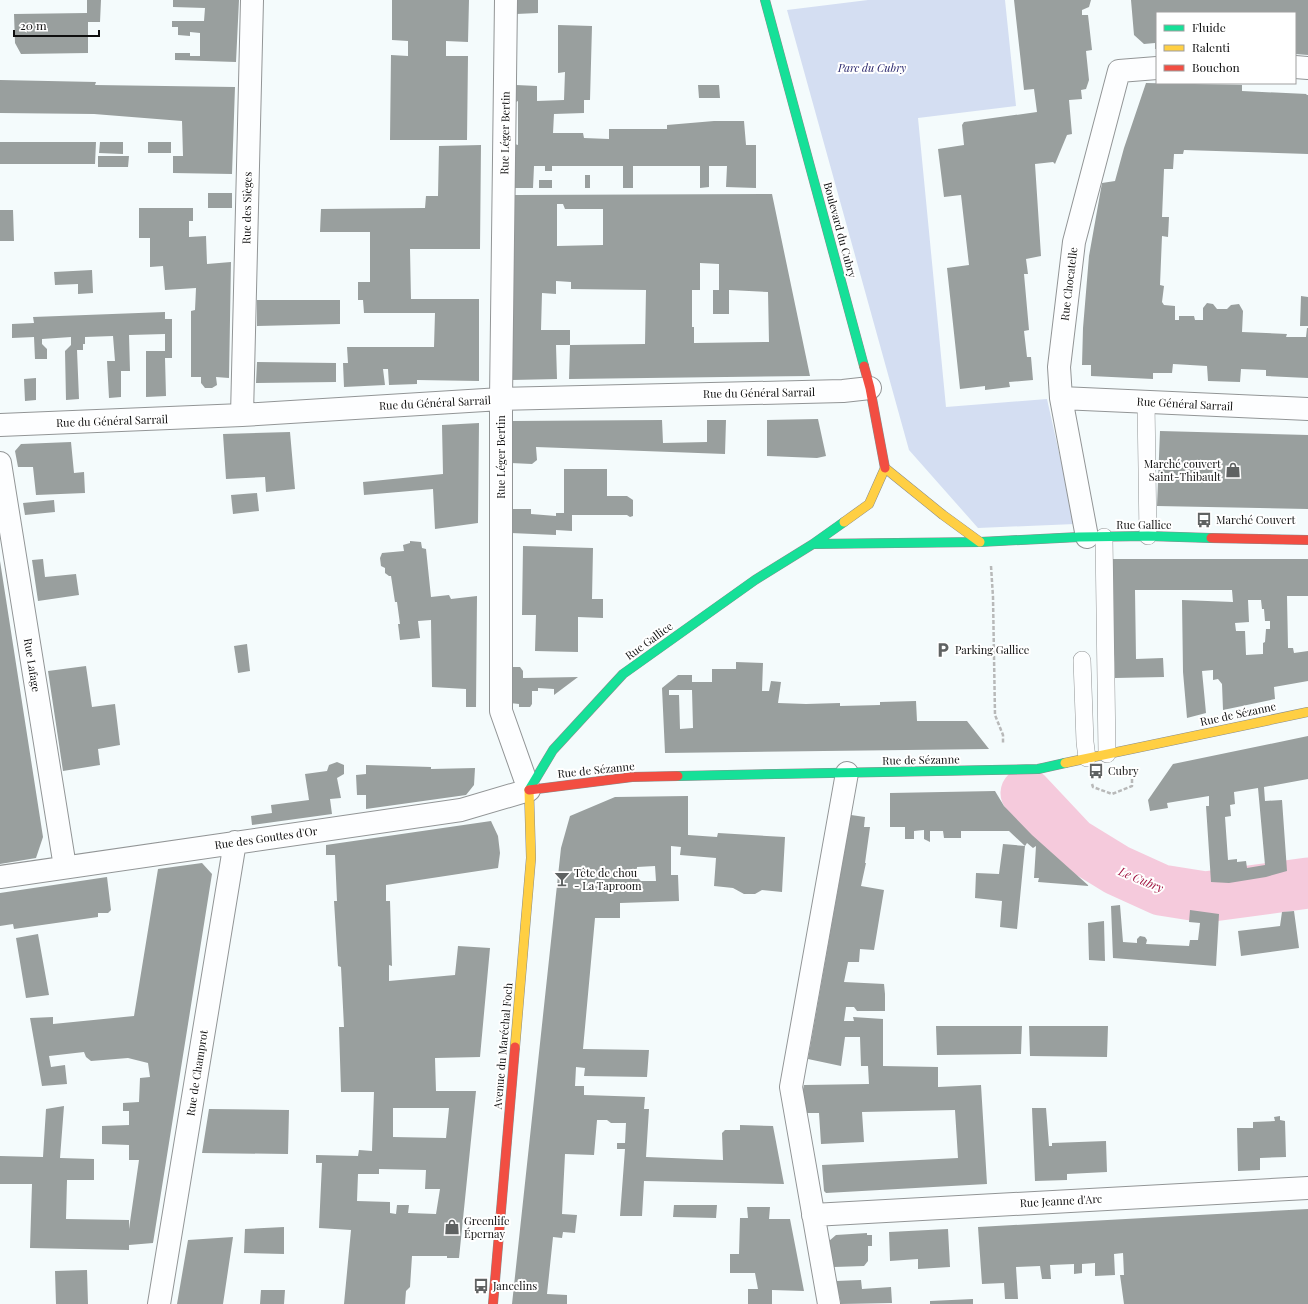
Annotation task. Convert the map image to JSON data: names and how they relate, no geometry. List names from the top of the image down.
{
  "streets": {
    "main road": [
      "Boulevard du Cubry",
      "Rue Gallice",
      "Rue de Sézanne",
      "Avenue du Maréchal Foch"
    ],
    "street": [
      "Rue Léger Bertin",
      "Rue des Sièges",
      "Rue Chocatelle",
      "Rue du Général Sarrail",
      "Rue Général Sarrail",
      "Rue Lafage",
      "Rue des Gouttes d'Or",
      "Rue de Champrot",
      "Rue Jeanne d'Arc"
    ]
  },
  "crossings": [
    ["Rue Léger Bertin", "Rue du Général Sarrail"],
    ["Rue Léger Bertin", "Rue Gallice"],
    ["Rue Léger Bertin", "Rue de Sézanne"],
    ["Rue Léger Bertin", "Rue des Gouttes d'Or"],
    ["Rue Léger Bertin", "Avenue du Maréchal Foch"],
    ["Rue des Sièges", "Rue du Général Sarrail"],
    ["Boulevard du Cubry", "Rue du Général Sarrail"],
    ["Boulevard du Cubry", "Rue Gallice"],
    ["Rue Chocatelle", "Rue Général Sarrail"],
    ["Rue Chocatelle", "Rue Gallice"],
    ["Rue Gallice", "Rue de Sézanne"],
    ["Rue Gallice", "Rue des Gouttes d'Or"],
    ["Rue Gallice", "Avenue du Maréchal Foch"],
    ["Rue Lafage", "Rue des Gouttes d'Or"],
    ["Rue de Sézanne", "Rue des Gouttes d'Or"],
    ["Rue de Sézanne", "Avenue du Maréchal Foch"],
    ["Rue des Gouttes d'Or", "Avenue du Maréchal Foch"],
    ["Rue des Gouttes d'Or", "Rue de Champrot"]
  ],
  "water": ["Le Cubry"],
  "parks": ["Parc du Cubry"],
  "places": {
    "shop": ["Marché couvert Saint-Thibault", "Greenlife Épernay"],
    "bus stop": ["Marché Couvert", "Cubry", "Jancelins"],
    "parking": ["Parking Gallice"],
    "bar": ["Tête de chou - La Taproom"]
  },
  "legend": ["Fluide", "Ralenti", "Bouchon"],
  "scale_bar": "20 m"
}
